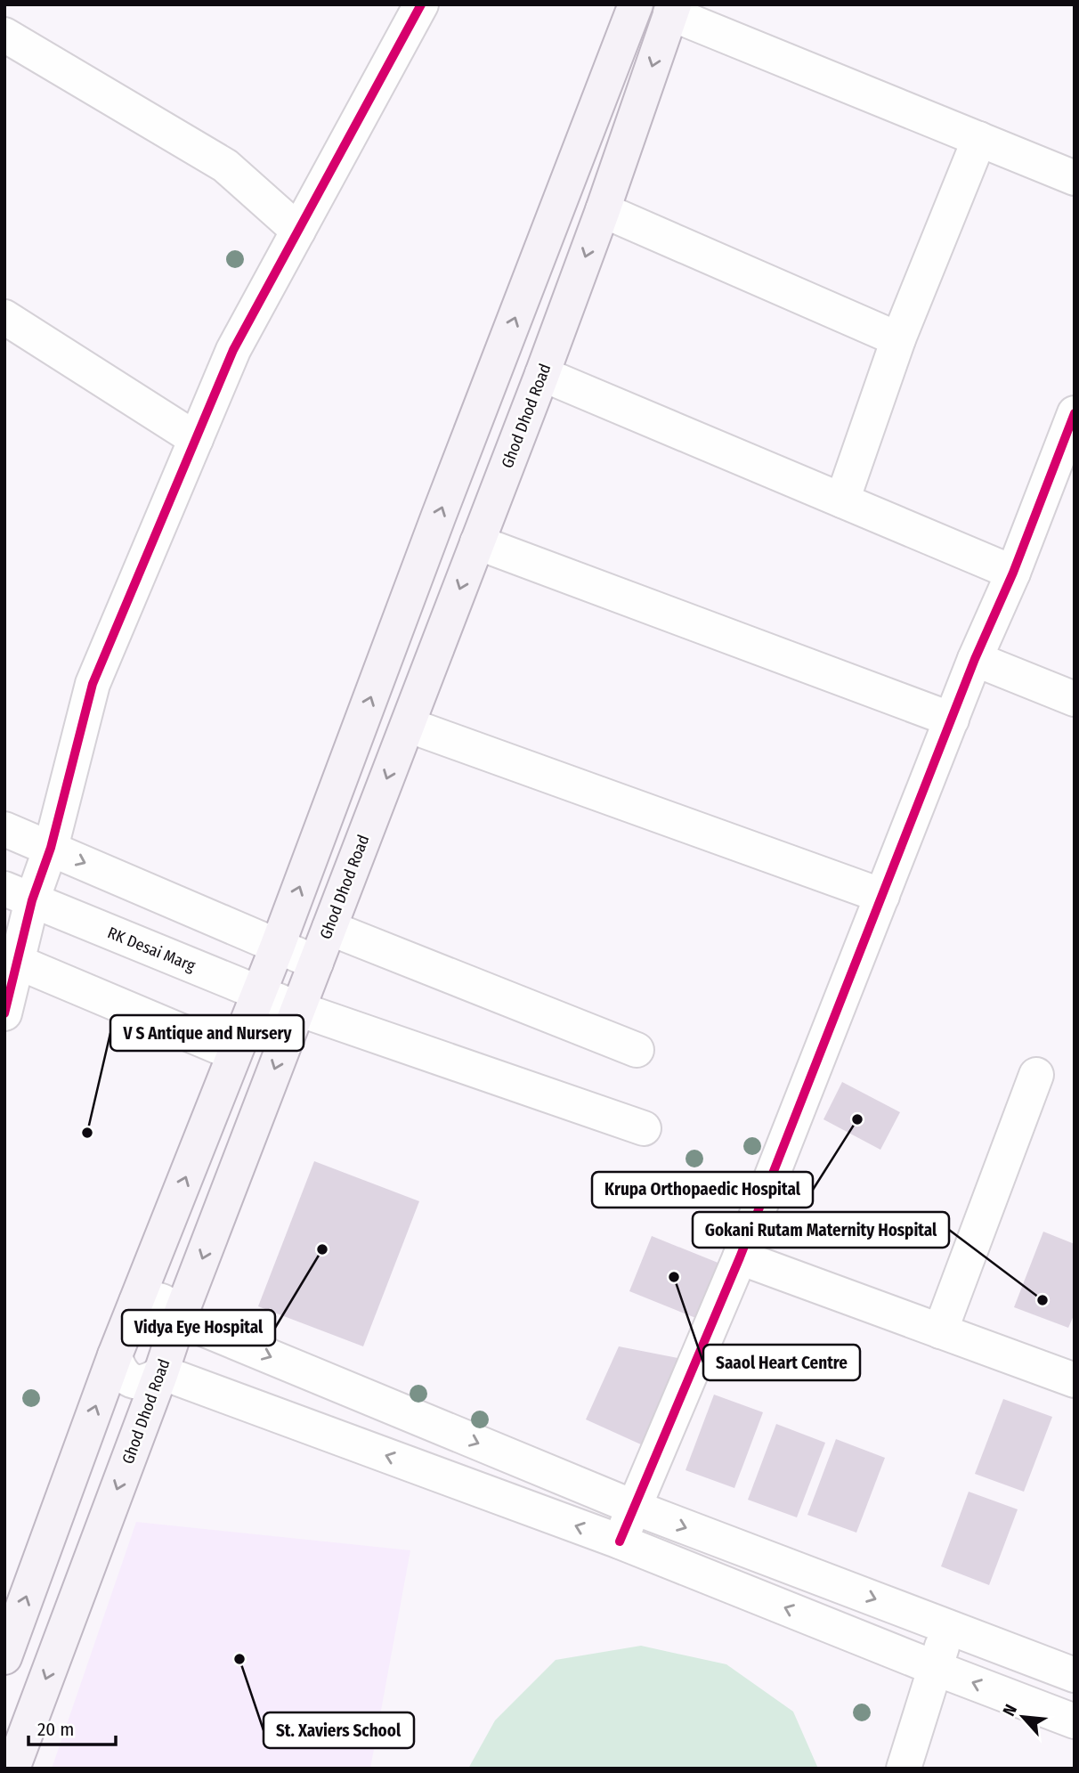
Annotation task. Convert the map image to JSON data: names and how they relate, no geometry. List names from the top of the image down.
{
  "streets": {
    "main road": ["Ghod Dhod Road"],
    "street": ["RK Desai Marg"]
  },
  "crossings": [
    ["Ghod Dhod Road", "RK Desai Marg"]
  ],
  "places": [
    "Krupa Orthopaedic Hospital",
    "V S Antique and Nursery",
    "Vidya Eye Hospital",
    "Saaol Heart Centre",
    "Gokani Rutam Maternity Hospital",
    "St. Xaviers School"
  ],
  "scale_bar": "20 m",
  "north": "top left"
}
